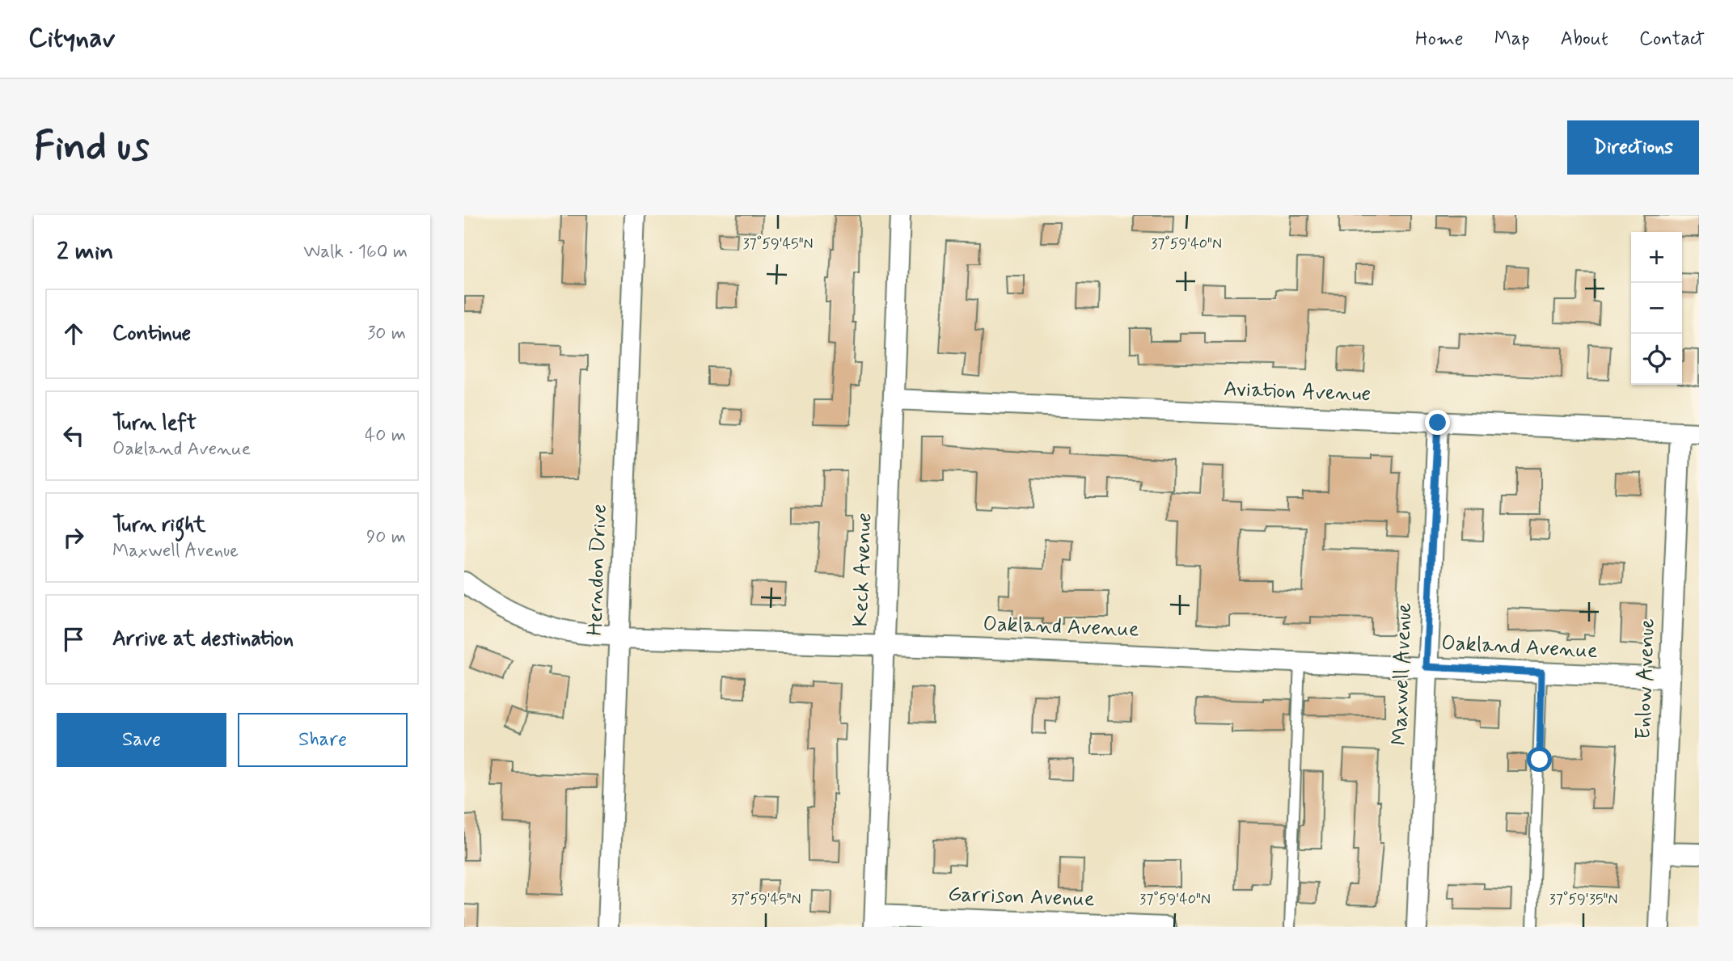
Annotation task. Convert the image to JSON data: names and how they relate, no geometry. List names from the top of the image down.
{
  "streets": {
    "street": [
      "Aviation Avenue",
      "Herndon Drive",
      "Keck Avenue",
      "Oakland Avenue",
      "Maxwell Avenue",
      "Enlow Avenue",
      "Garrison Avenue"
    ]
  },
  "crossings": [
    ["Aviation Avenue", "Keck Avenue"],
    ["Aviation Avenue", "Maxwell Avenue"],
    ["Aviation Avenue", "Enlow Avenue"],
    ["Herndon Drive", "Oakland Avenue"],
    ["Keck Avenue", "Oakland Avenue"],
    ["Keck Avenue", "Garrison Avenue"],
    ["Oakland Avenue", "Maxwell Avenue"],
    ["Oakland Avenue", "Enlow Avenue"]
  ],
  "page": {
    "header": "Citynav",
    "nav": [
      "Home",
      "Map",
      "About",
      "Contact"
    ],
    "buttons": [
      "Directions",
      ["Save", "Share"]
    ],
    "title": "Find us",
    "heading": ["2 min", "Walk · 160 m"],
    "map_buttons": ["+", "−"],
    "list": [
      ["Continue", "30 m"],
      ["Turn left", "Oakland Avenue", "40 m"],
      ["Turn right", "Maxwell Avenue", "90 m"],
      "Arrive at destination"
    ]
  },
  "coordinates": ["37°59'45\"N", "37°59'40\"N", "37°59'35\"N"]
}
